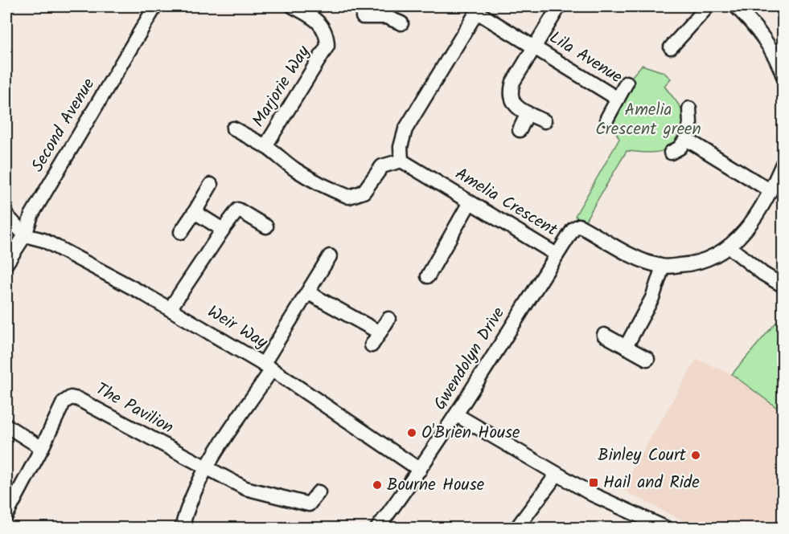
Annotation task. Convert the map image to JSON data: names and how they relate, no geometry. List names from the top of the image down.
{
  "streets": {
    "street": [
      "Lila Avenue",
      "Marjorie Way",
      "Second Avenue",
      "Amelia Crescent",
      "Weir Way",
      "Gwendolyn Drive",
      "The Pavilion"
    ]
  },
  "crossings": [
    ["Marjorie Way", "Amelia Crescent"],
    ["Second Avenue", "Weir Way"],
    ["Amelia Crescent", "Gwendolyn Drive"],
    ["Weir Way", "Gwendolyn Drive"]
  ],
  "parks": ["Amelia Crescent green"],
  "places": {
    "other": ["O'Brien House", "Binley Court", "Bourne House"],
    "transit": ["Hail and Ride"]
  }
}
